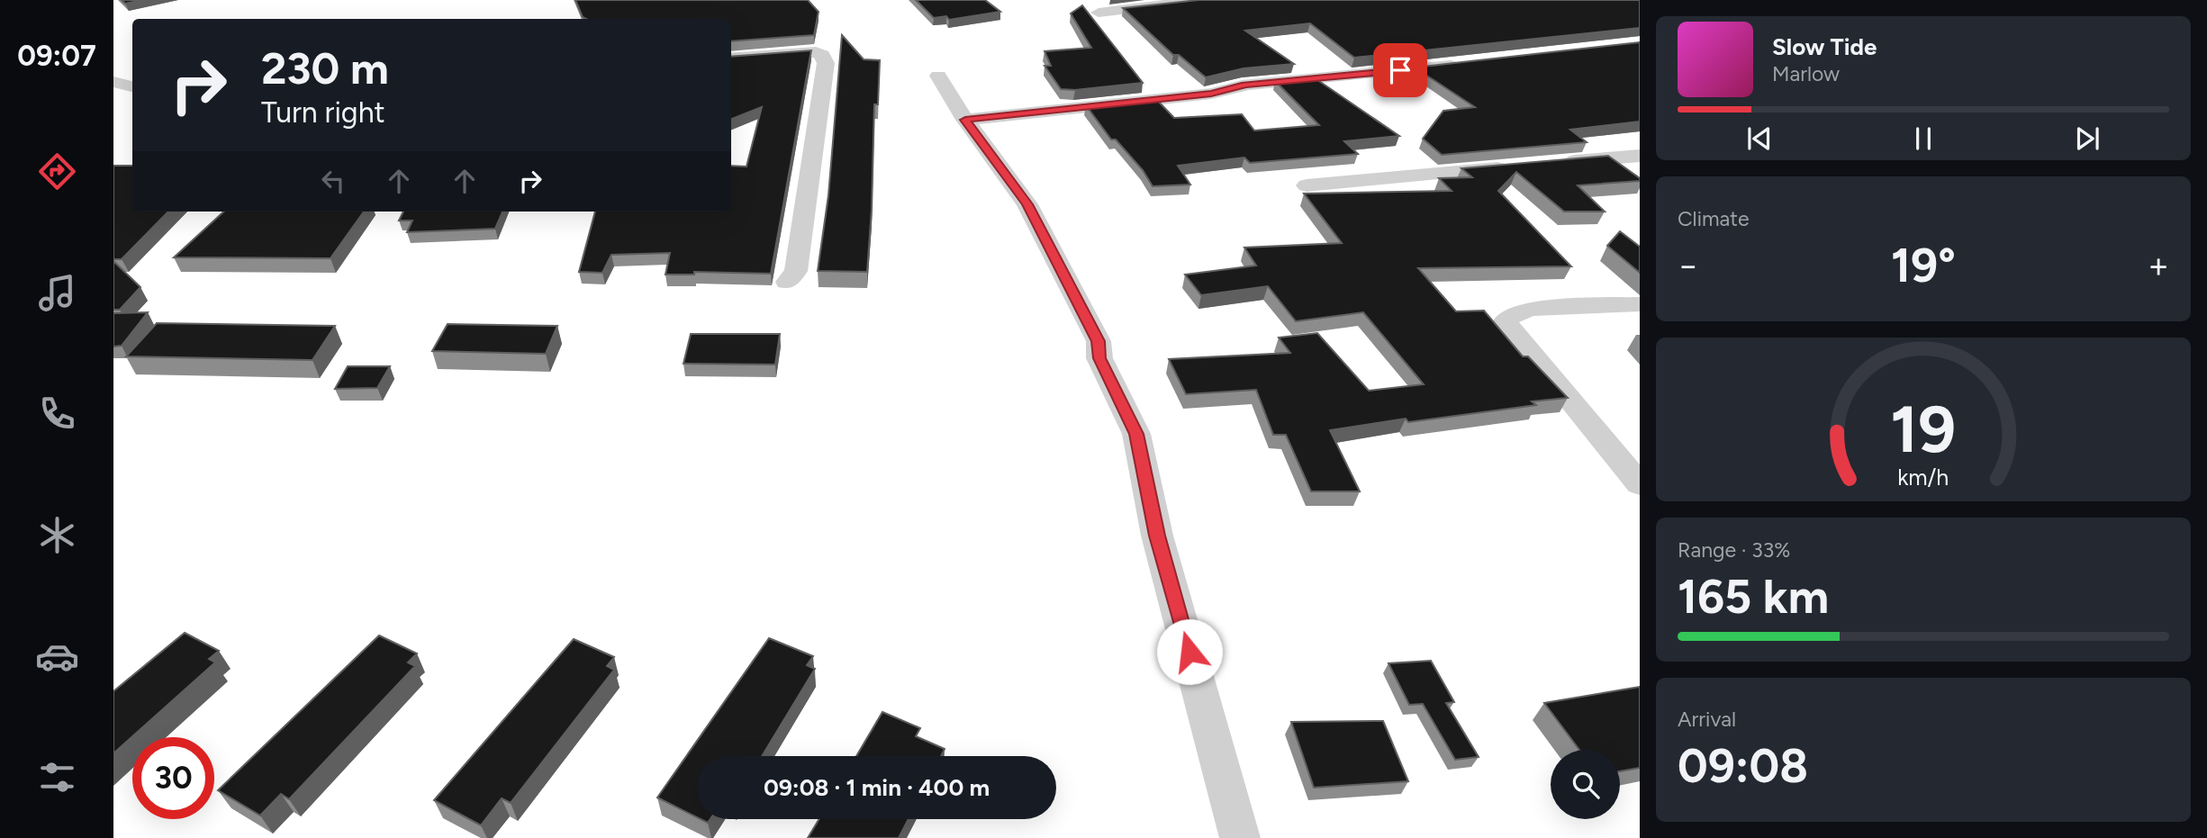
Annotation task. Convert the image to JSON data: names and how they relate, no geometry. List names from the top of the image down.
{
  "page": {
    "tabs": "09:07",
    "turn": ["230 m", "Turn right"],
    "song": ["Slow Tide", "Marlow"],
    "tile": [
      "Climate",
      ["Range · 33%", "165 km"],
      ["Arrival", "09:08"]
    ],
    "heat": ["−", "19°", "+"],
    "limit": "30",
    "trip": "09:08 · 1 min · 400 m",
    "gauge": ["19", "km/h"]
  }
}
